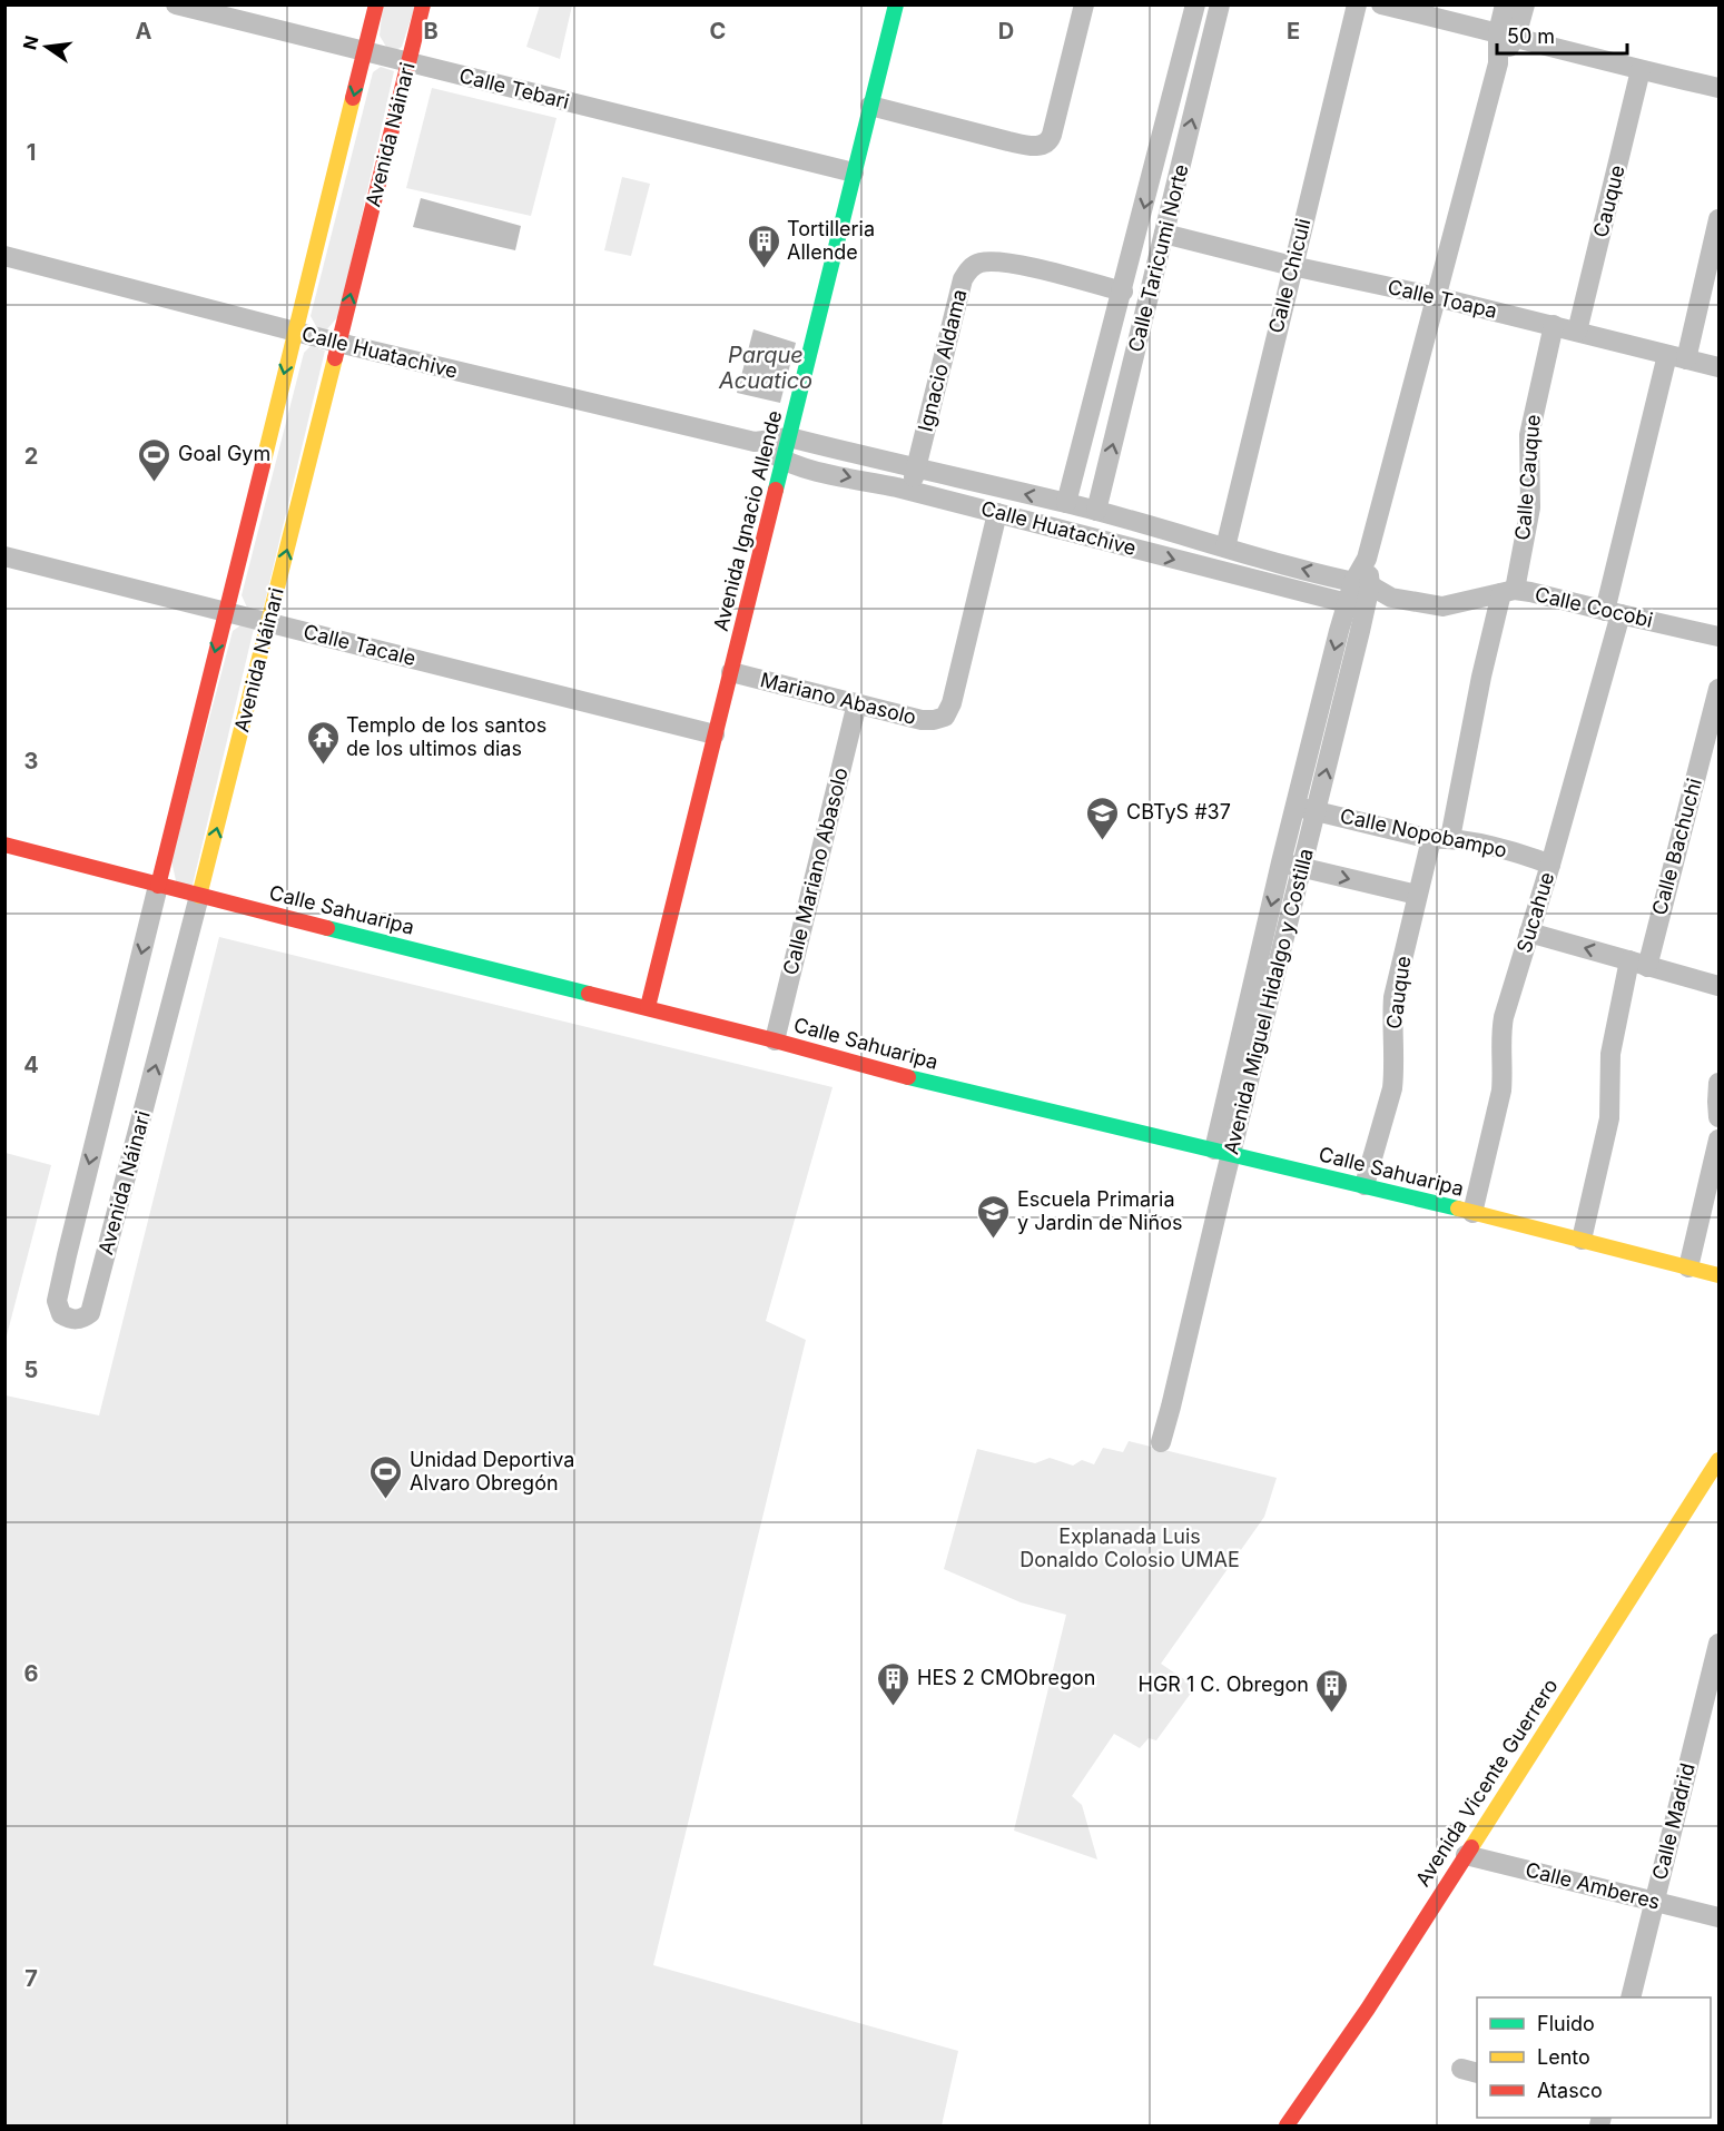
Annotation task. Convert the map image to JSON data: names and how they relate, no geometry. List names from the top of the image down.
{
  "streets": {
    "main road": [
      "Avenida Náinari",
      "Avenida Ignacio Allende",
      "Calle Sahuaripa",
      "Avenida Vicente Guerrero"
    ],
    "street": [
      "Calle Tebari",
      "Cauque",
      "Calle Taricumi Norte",
      "Calle Chiculi",
      "Calle Toapa",
      "Calle Huatachive",
      "Ignacio Aldama",
      "Calle Cauque",
      "Calle Cocobi",
      "Calle Tacale",
      "Mariano Abasolo",
      "Calle Nopobampo",
      "Calle Bachuchi",
      "Calle Mariano Abasolo",
      "Sucahue",
      "Avenida Miguel Hidalgo y Costilla",
      "Calle Madrid",
      "Calle Amberes"
    ]
  },
  "crossings": [
    ["Calle Tebari", "Avenida Náinari"],
    ["Calle Tebari", "Avenida Ignacio Allende"],
    ["Avenida Náinari", "Calle Huatachive"],
    ["Avenida Náinari", "Calle Tacale"],
    ["Avenida Náinari", "Calle Sahuaripa"],
    ["Cauque", "Calle Toapa"],
    ["Cauque", "Calle Cauque"],
    ["Cauque", "Calle Nopobampo"],
    ["Cauque", "Calle Sahuaripa"],
    ["Calle Taricumi Norte", "Calle Toapa"],
    ["Calle Taricumi Norte", "Calle Huatachive"],
    ["Calle Taricumi Norte", "Ignacio Aldama"],
    ["Calle Chiculi", "Calle Toapa"],
    ["Calle Chiculi", "Calle Huatachive"],
    ["Calle Toapa", "Calle Cauque"],
    ["Calle Toapa", "Sucahue"],
    ["Calle Toapa", "Avenida Miguel Hidalgo y Costilla"],
    ["Calle Huatachive", "Ignacio Aldama"],
    ["Calle Huatachive", "Avenida Ignacio Allende"],
    ["Calle Huatachive", "Calle Cocobi"],
    ["Calle Huatachive", "Mariano Abasolo"],
    ["Calle Huatachive", "Avenida Miguel Hidalgo y Costilla"],
    ["Calle Cauque", "Calle Cocobi"],
    ["Calle Cauque", "Calle Nopobampo"],
    ["Avenida Ignacio Allende", "Calle Tacale"],
    ["Avenida Ignacio Allende", "Mariano Abasolo"],
    ["Avenida Ignacio Allende", "Calle Sahuaripa"],
    ["Calle Cocobi", "Sucahue"],
    ["Calle Cocobi", "Avenida Miguel Hidalgo y Costilla"],
    ["Mariano Abasolo", "Calle Mariano Abasolo"],
    ["Calle Nopobampo", "Sucahue"],
    ["Calle Nopobampo", "Avenida Miguel Hidalgo y Costilla"],
    ["Calle Bachuchi", "Calle Sahuaripa"],
    ["Calle Mariano Abasolo", "Calle Sahuaripa"],
    ["Calle Sahuaripa", "Sucahue"],
    ["Calle Sahuaripa", "Avenida Miguel Hidalgo y Costilla"],
    ["Avenida Vicente Guerrero", "Calle Amberes"],
    ["Calle Madrid", "Calle Amberes"]
  ],
  "water": ["Parque Acuatico"],
  "parks": ["Explanada Luis Donaldo Colosio UMAE"],
  "places": {
    "building": ["Tortilleria Allende", "HES 2 CMObregon", "HGR 1 C. Obregon"],
    "sports": ["Goal Gym", "Unidad Deportiva Alvaro Obregón"],
    "temple": ["Templo de los santos de los ultimos dias"],
    "school or university": ["CBTyS #37", "Escuela Primaria y Jardin de Niños"]
  },
  "legend": ["Fluido", "Lento", "Atasco"],
  "scale_bar": "50 m",
  "north": "left",
  "grid": {
    "columns": [
      "A",
      "B",
      "C",
      "D",
      "E"
    ],
    "rows": [
      "1",
      "2",
      "3",
      "4",
      "5",
      "6",
      "7"
    ]
  }
}
